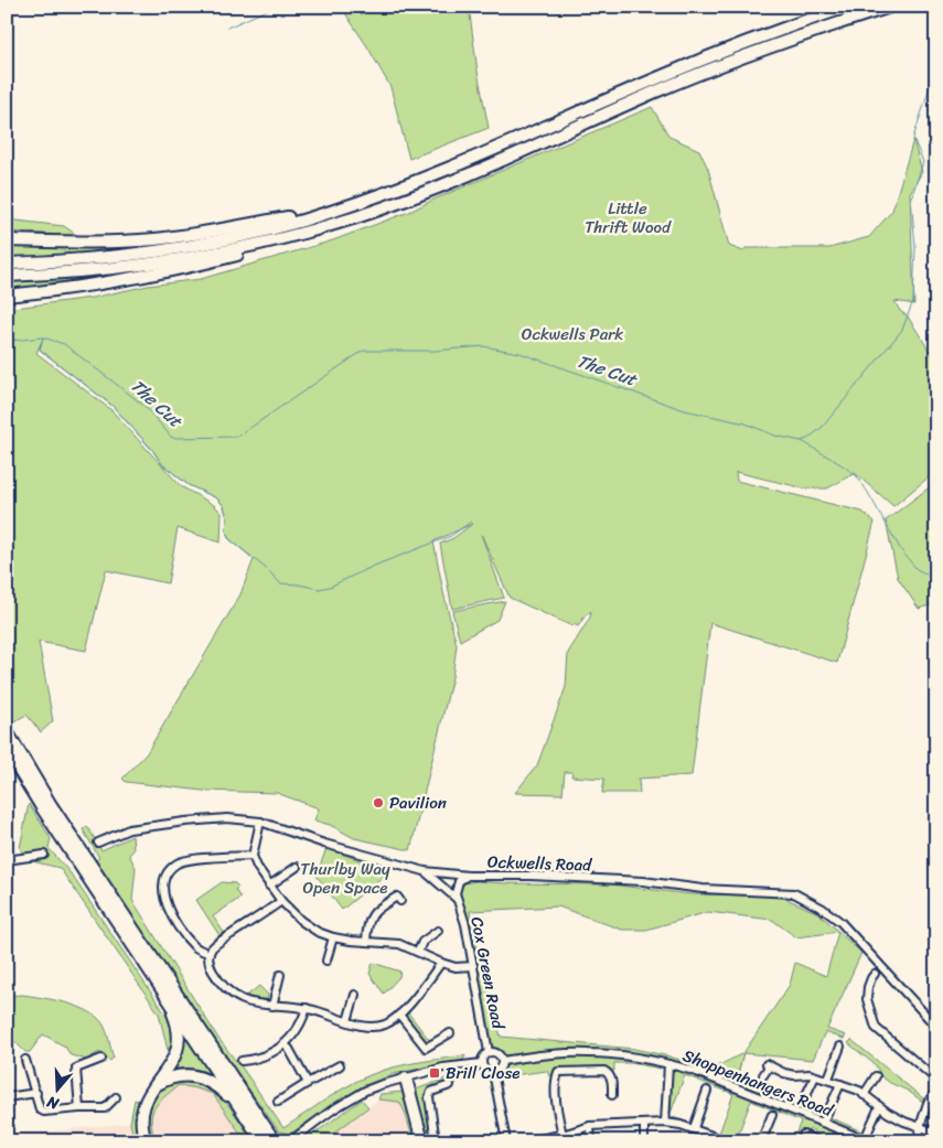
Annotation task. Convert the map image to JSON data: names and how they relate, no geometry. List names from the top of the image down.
{
  "streets": {
    "street": ["Ockwells Road", "Cox Green Road", "Shoppenhangers Road"]
  },
  "crossings": [
    ["Ockwells Road", "Cox Green Road"],
    ["Cox Green Road", "Shoppenhangers Road"]
  ],
  "water": ["The Cut"],
  "parks": ["Little Thrift Wood", "Ockwells Park", "Thurlby Way Open Space"],
  "places": {
    "other": ["Pavilion"],
    "transit": ["Brill Close"]
  },
  "north": "bottom"
}
